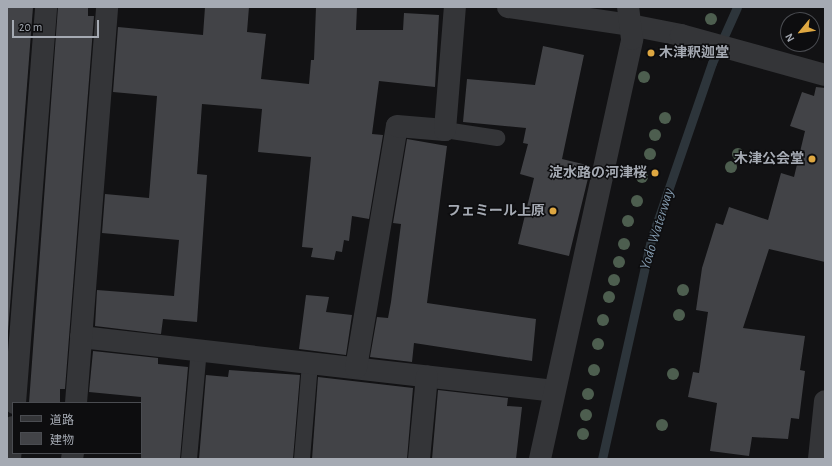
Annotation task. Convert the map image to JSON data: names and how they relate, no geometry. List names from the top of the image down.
{
  "water": ["Yodo Waterway"],
  "places": [
    "木津釈迦堂",
    "木津公会堂",
    "淀水路の河津桜",
    "フェミール上原"
  ],
  "legend": ["道路", "建物"],
  "scale_bar": "20 m",
  "north": "bottom left"
}
